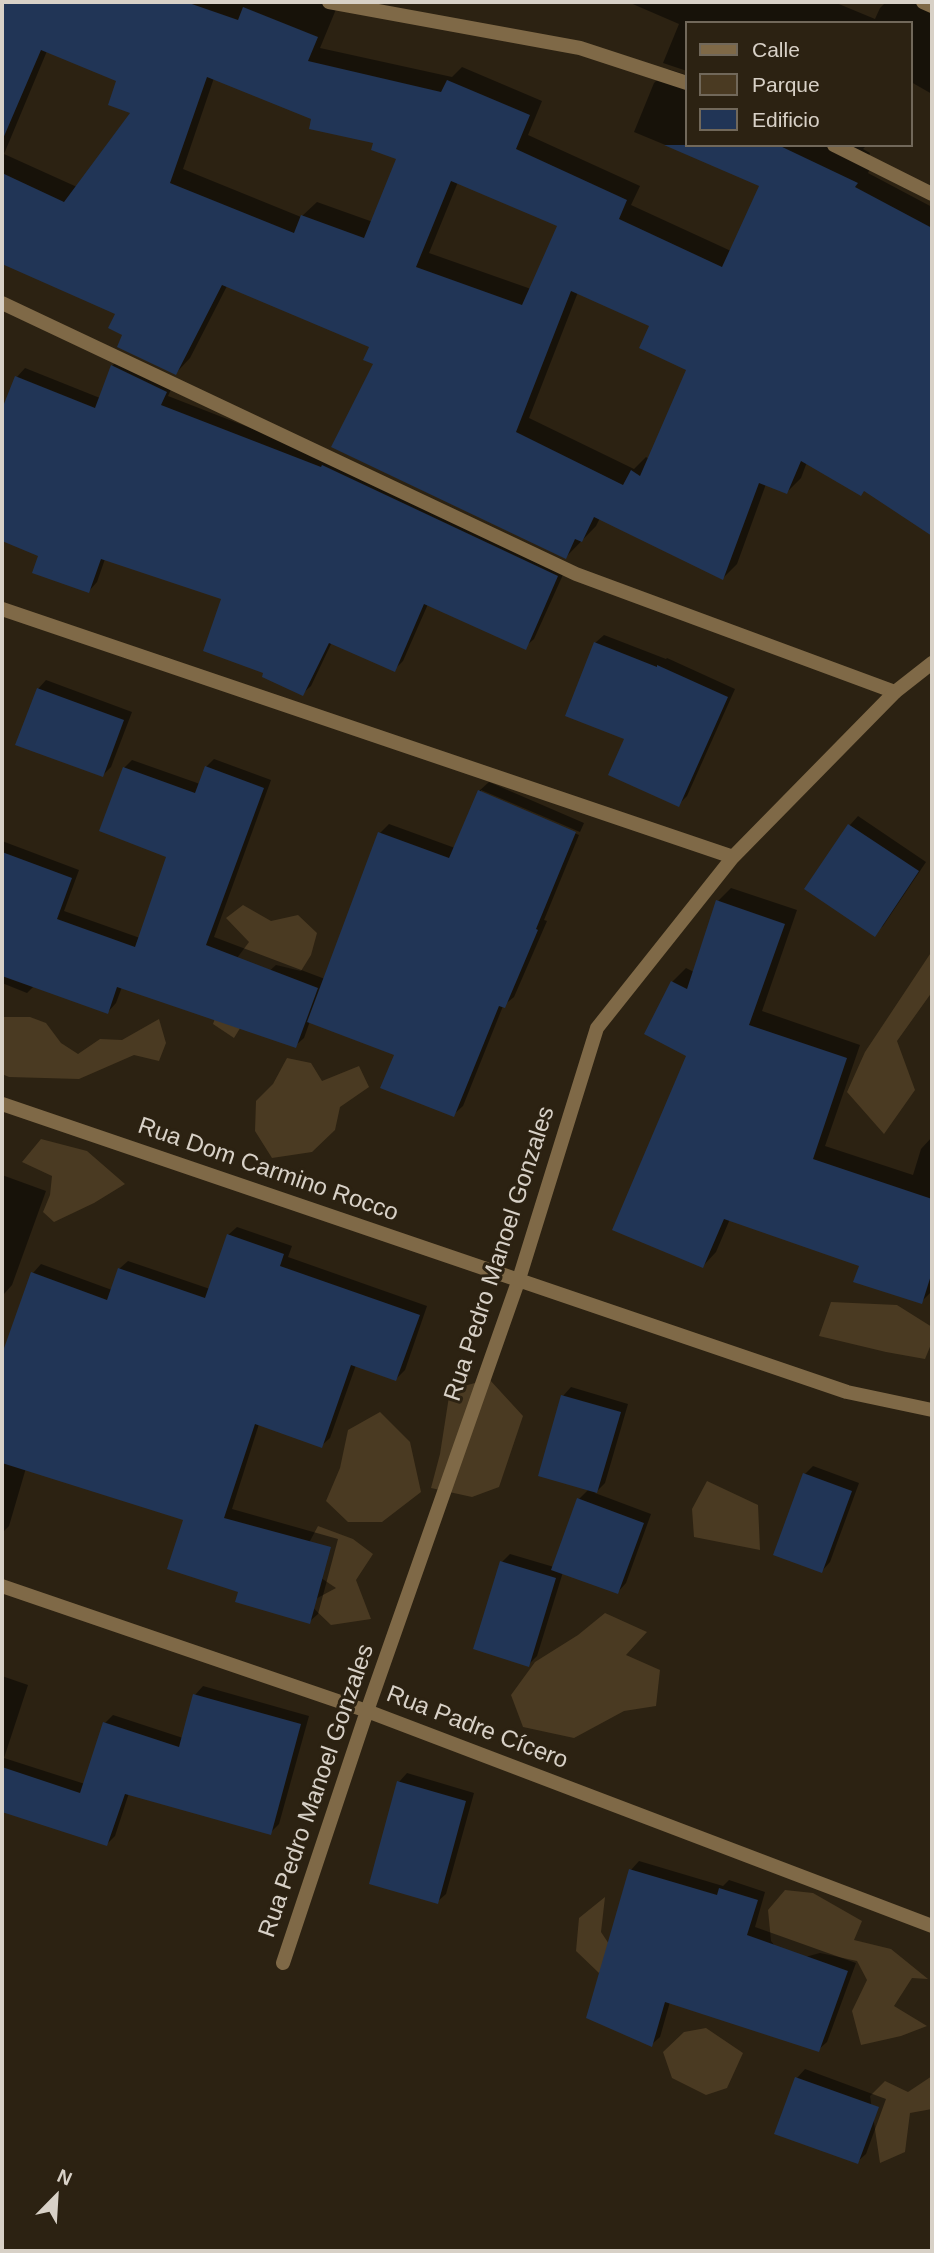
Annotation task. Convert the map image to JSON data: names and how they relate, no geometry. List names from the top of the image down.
{
  "streets": {
    "street": ["Rua Dom Carmino Rocco", "Rua Pedro Manoel Gonzales", "Rua Padre Cícero"]
  },
  "crossings": [
    ["Rua Dom Carmino Rocco", "Rua Pedro Manoel Gonzales"],
    ["Rua Pedro Manoel Gonzales", "Rua Padre Cícero"]
  ],
  "legend": ["Calle", "Parque", "Edificio"],
  "north": "top right"
}
